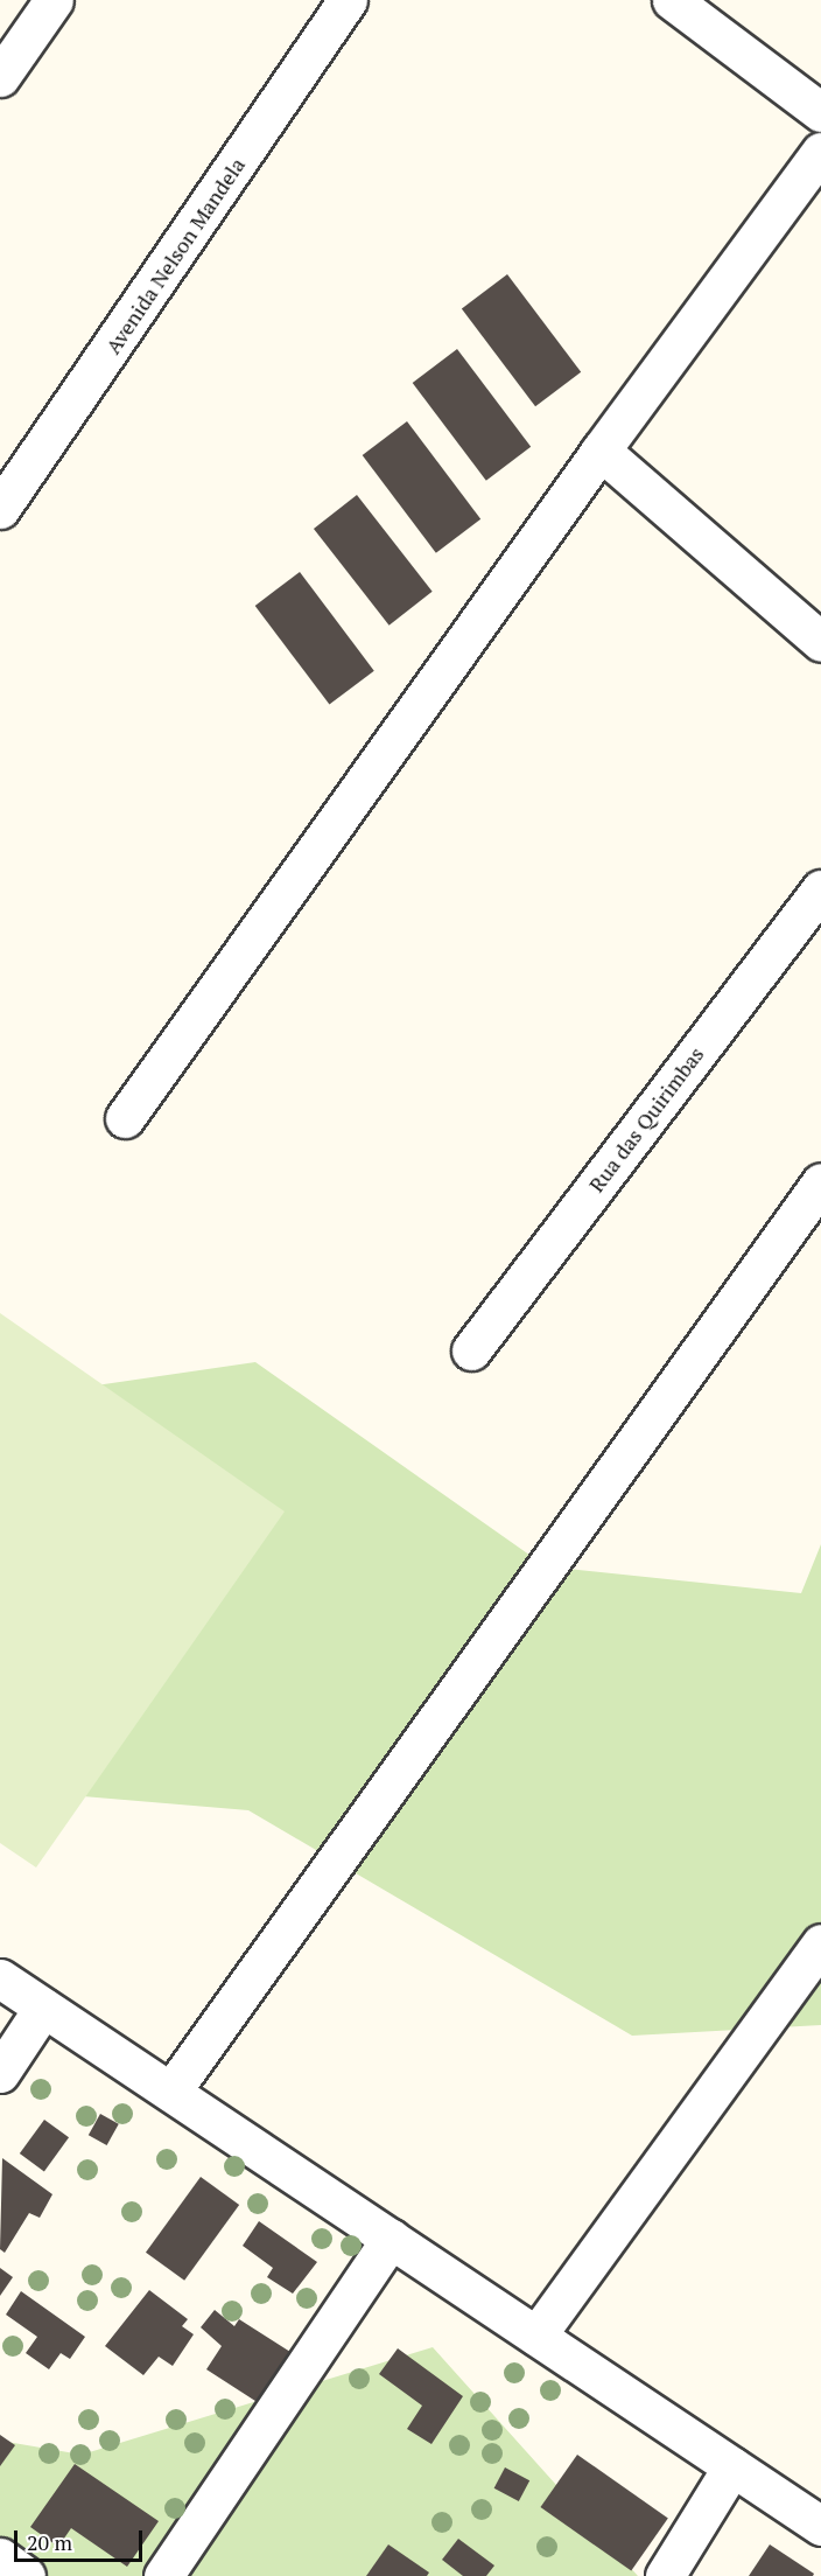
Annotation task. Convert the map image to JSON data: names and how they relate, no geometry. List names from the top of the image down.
{
  "streets": {
    "street": ["Avenida Nelson Mandela", "Rua das Quirimbas"]
  },
  "scale_bar": "20 m"
}
